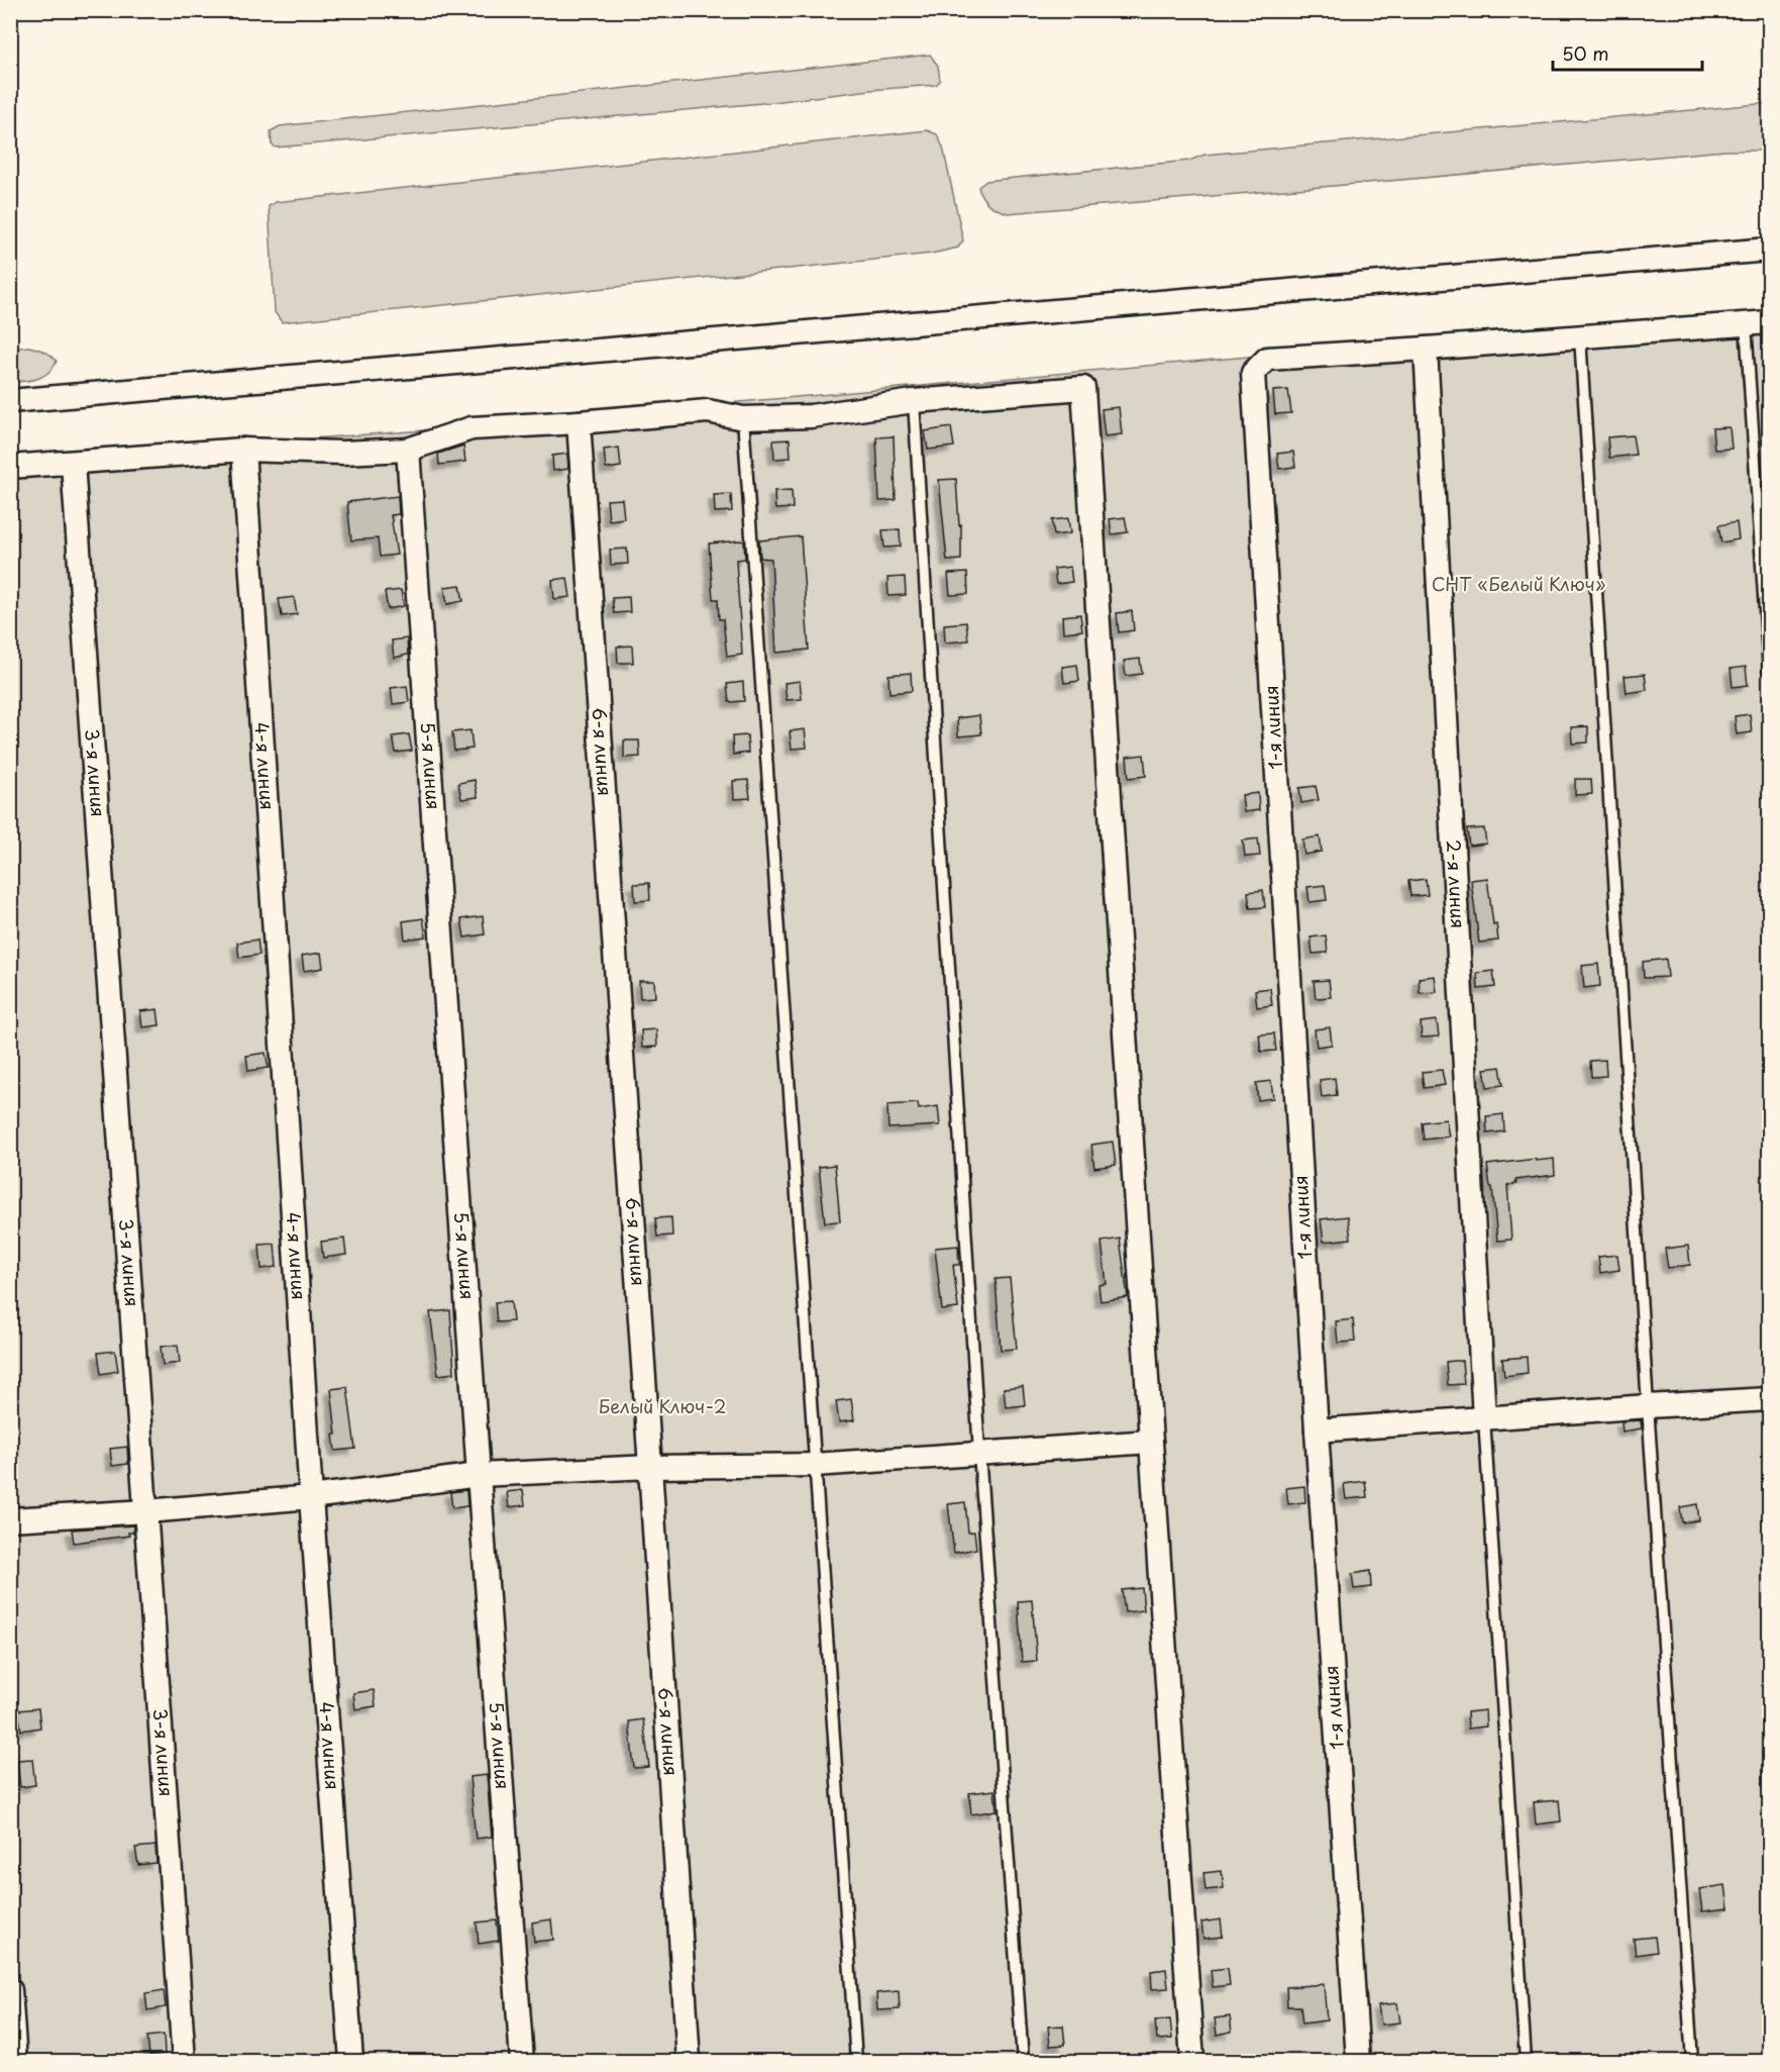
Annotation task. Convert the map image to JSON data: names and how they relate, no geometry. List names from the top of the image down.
{
  "streets": {
    "street": [
      "1-я линия",
      "6-я линия",
      "4-я линия",
      "5-я линия",
      "3-я линия",
      "2-я линия"
    ]
  },
  "crossings": [
    ["1-я линия", "2-я линия"]
  ],
  "parks": ["СНТ «Белый Ключ»", "Белый Ключ-2"],
  "scale_bar": "50 m"
}
